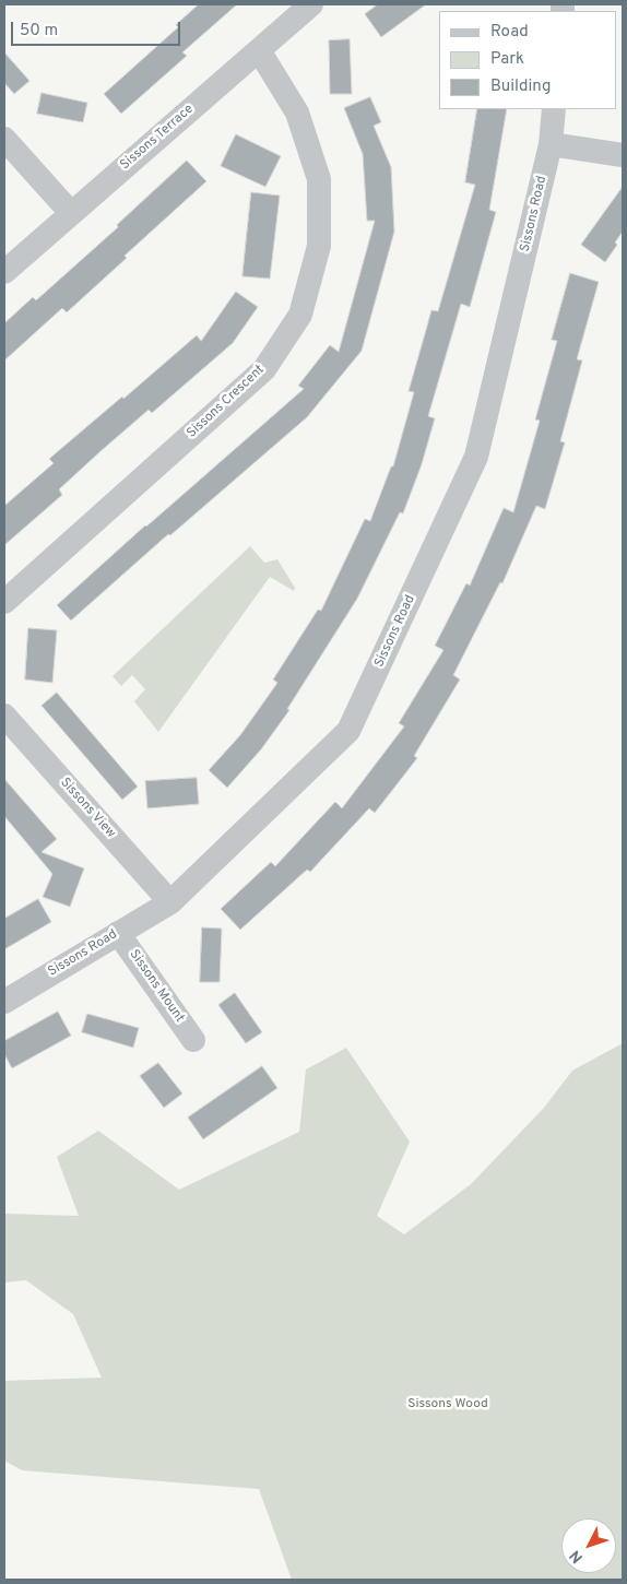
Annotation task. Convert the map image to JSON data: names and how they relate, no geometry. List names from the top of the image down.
{
  "streets": {
    "street": [
      "Sissons Terrace",
      "Sissons Road",
      "Sissons Crescent",
      "Sissons View",
      "Sissons Mount"
    ]
  },
  "crossings": [
    ["Sissons Terrace", "Sissons Crescent"],
    ["Sissons Road", "Sissons View"],
    ["Sissons Road", "Sissons Mount"]
  ],
  "parks": ["Sissons Wood"],
  "legend": ["Road", "Park", "Building"],
  "scale_bar": "50 m",
  "north": "bottom left"
}
